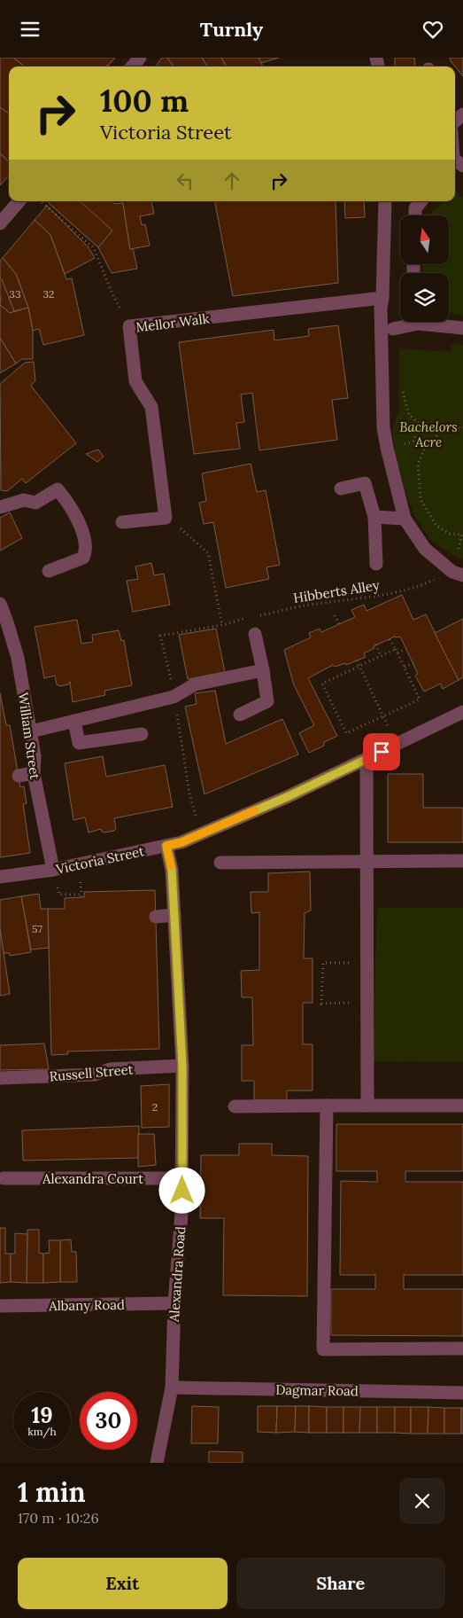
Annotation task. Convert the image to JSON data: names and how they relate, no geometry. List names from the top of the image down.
{
  "streets": {
    "street": [
      "Mellor Walk",
      "William Street",
      "Victoria Street",
      "Russell Street",
      "Alexandra Court",
      "Alexandra Road",
      "Albany Road",
      "Dagmar Road"
    ],
    "path": ["Hibberts Alley"]
  },
  "crossings": [
    ["William Street", "Victoria Street"],
    ["Victoria Street", "Alexandra Road"],
    ["Russell Street", "Alexandra Road"],
    ["Alexandra Court", "Alexandra Road"],
    ["Alexandra Road", "Albany Road"],
    ["Alexandra Road", "Dagmar Road"]
  ],
  "parks": ["Bachelors Acre"],
  "house_numbers": [
    "33",
    "32",
    "57",
    "2"
  ],
  "north": "top",
  "page": {
    "header": "Turnly",
    "turn": ["100 m", "Victoria Street"],
    "speed": "19 km/h",
    "limit": "30",
    "heading": ["1 min", "170 m · 10:26"],
    "buttons": ["Exit", "Share"]
  }
}
